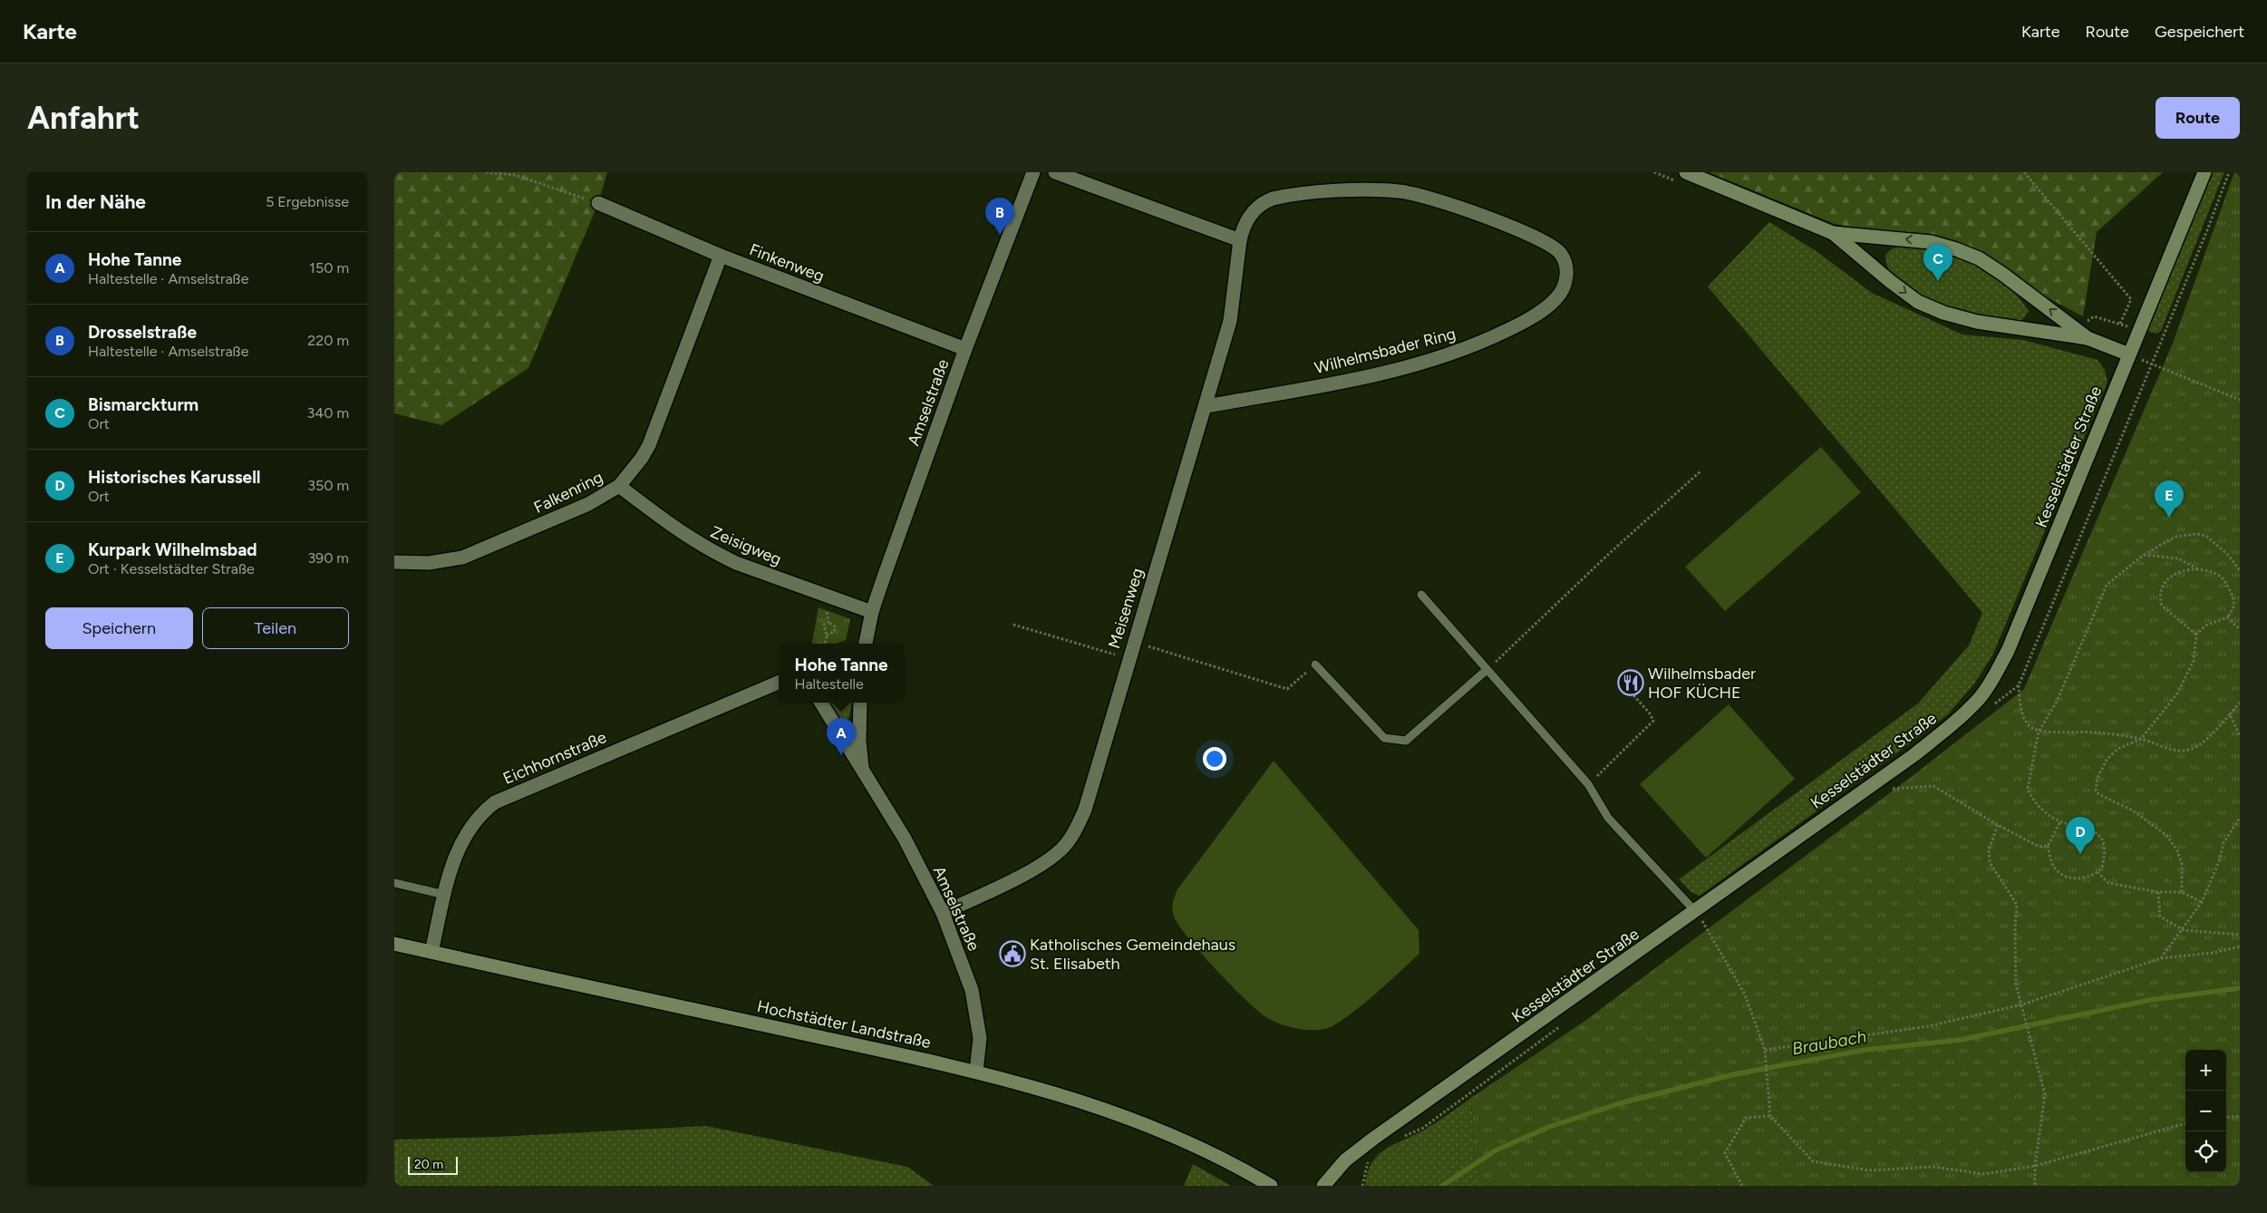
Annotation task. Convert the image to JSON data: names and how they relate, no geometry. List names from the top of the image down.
{
  "streets": {
    "street": [
      "Finkenweg",
      "Wilhelmsbader Ring",
      "Amselstraße",
      "Kesselstädter Straße",
      "Falkenring",
      "Zeisigweg",
      "Meisenweg",
      "Eichhornstraße",
      "Hochstädter Landstraße"
    ]
  },
  "crossings": [
    ["Finkenweg", "Amselstraße"],
    ["Finkenweg", "Falkenring"],
    ["Wilhelmsbader Ring", "Meisenweg"],
    ["Amselstraße", "Zeisigweg"],
    ["Amselstraße", "Meisenweg"],
    ["Amselstraße", "Hochstädter Landstraße"],
    ["Falkenring", "Zeisigweg"],
    ["Eichhornstraße", "Hochstädter Landstraße"]
  ],
  "water": ["Braubach"],
  "places": {
    "restaurant": ["Wilhelmsbader HOF KÜCHE"],
    "public building": ["Katholisches Gemeindehaus St. Elisabeth"]
  },
  "scale_bar": "20 m",
  "page": {
    "header": "Karte",
    "nav": ["Karte", "Route", "Gespeichert"],
    "buttons": [
      "Route",
      ["Speichern", "Teilen"]
    ],
    "title": "Anfahrt",
    "heading": ["In der Nähe", "5 Ergebnisse"],
    "pins": [
      "B",
      "C",
      "E",
      "A",
      "D"
    ],
    "list": [
      {
        "mark": "A",
        "name": "Hohe Tanne",
        "note": "Haltestelle · Amselstraße",
        "value": "150 m"
      },
      {
        "mark": "B",
        "name": "Drosselstraße",
        "note": "Haltestelle · Amselstraße",
        "value": "220 m"
      },
      {
        "mark": "C",
        "name": "Bismarckturm",
        "note": "Ort",
        "value": "340 m"
      },
      {
        "mark": "D",
        "name": "Historisches Karussell",
        "note": "Ort",
        "value": "350 m"
      },
      {
        "mark": "E",
        "name": "Kurpark Wilhelmsbad",
        "note": "Ort · Kesselstädter Straße",
        "value": "390 m"
      }
    ],
    "popup": ["Hohe Tanne", "Haltestelle"],
    "map_buttons": ["+", "−"],
    "scale": "20 m"
  }
}
